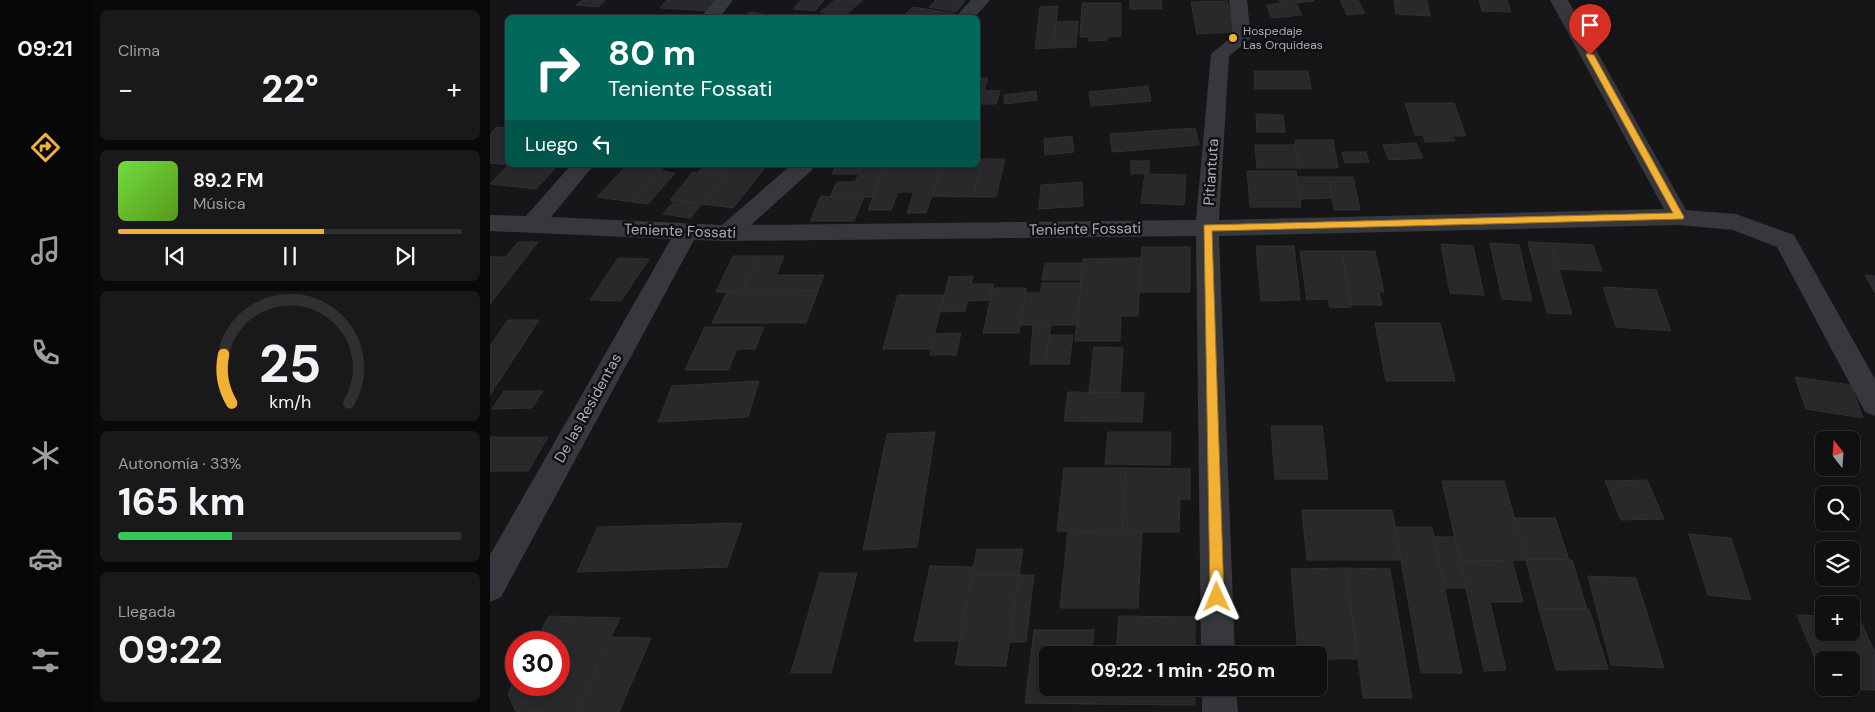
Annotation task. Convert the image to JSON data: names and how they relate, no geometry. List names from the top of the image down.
{
  "streets": {
    "street": ["Pitiantuta", "Teniente Fossati", "De las Residentas"]
  },
  "crossings": [
    ["Pitiantuta", "Teniente Fossati"],
    ["Teniente Fossati", "De las Residentas"]
  ],
  "places": ["Hospedaje Las Orquideas"],
  "north": "top",
  "page": {
    "tabs": "09:21",
    "tile": [
      "Clima",
      ["Autonomía · 33%", "165 km"],
      ["Llegada", "09:22"]
    ],
    "turn": ["80 m", "Teniente Fossati"],
    "heat": ["−", "22°", "+"],
    "then": "Luego",
    "song": ["89.2 FM", "Música"],
    "map_buttons": ["+", "−"],
    "limit": "30",
    "trip": "09:22 · 1 min · 250 m",
    "gauge": ["25", "km/h"]
  }
}
